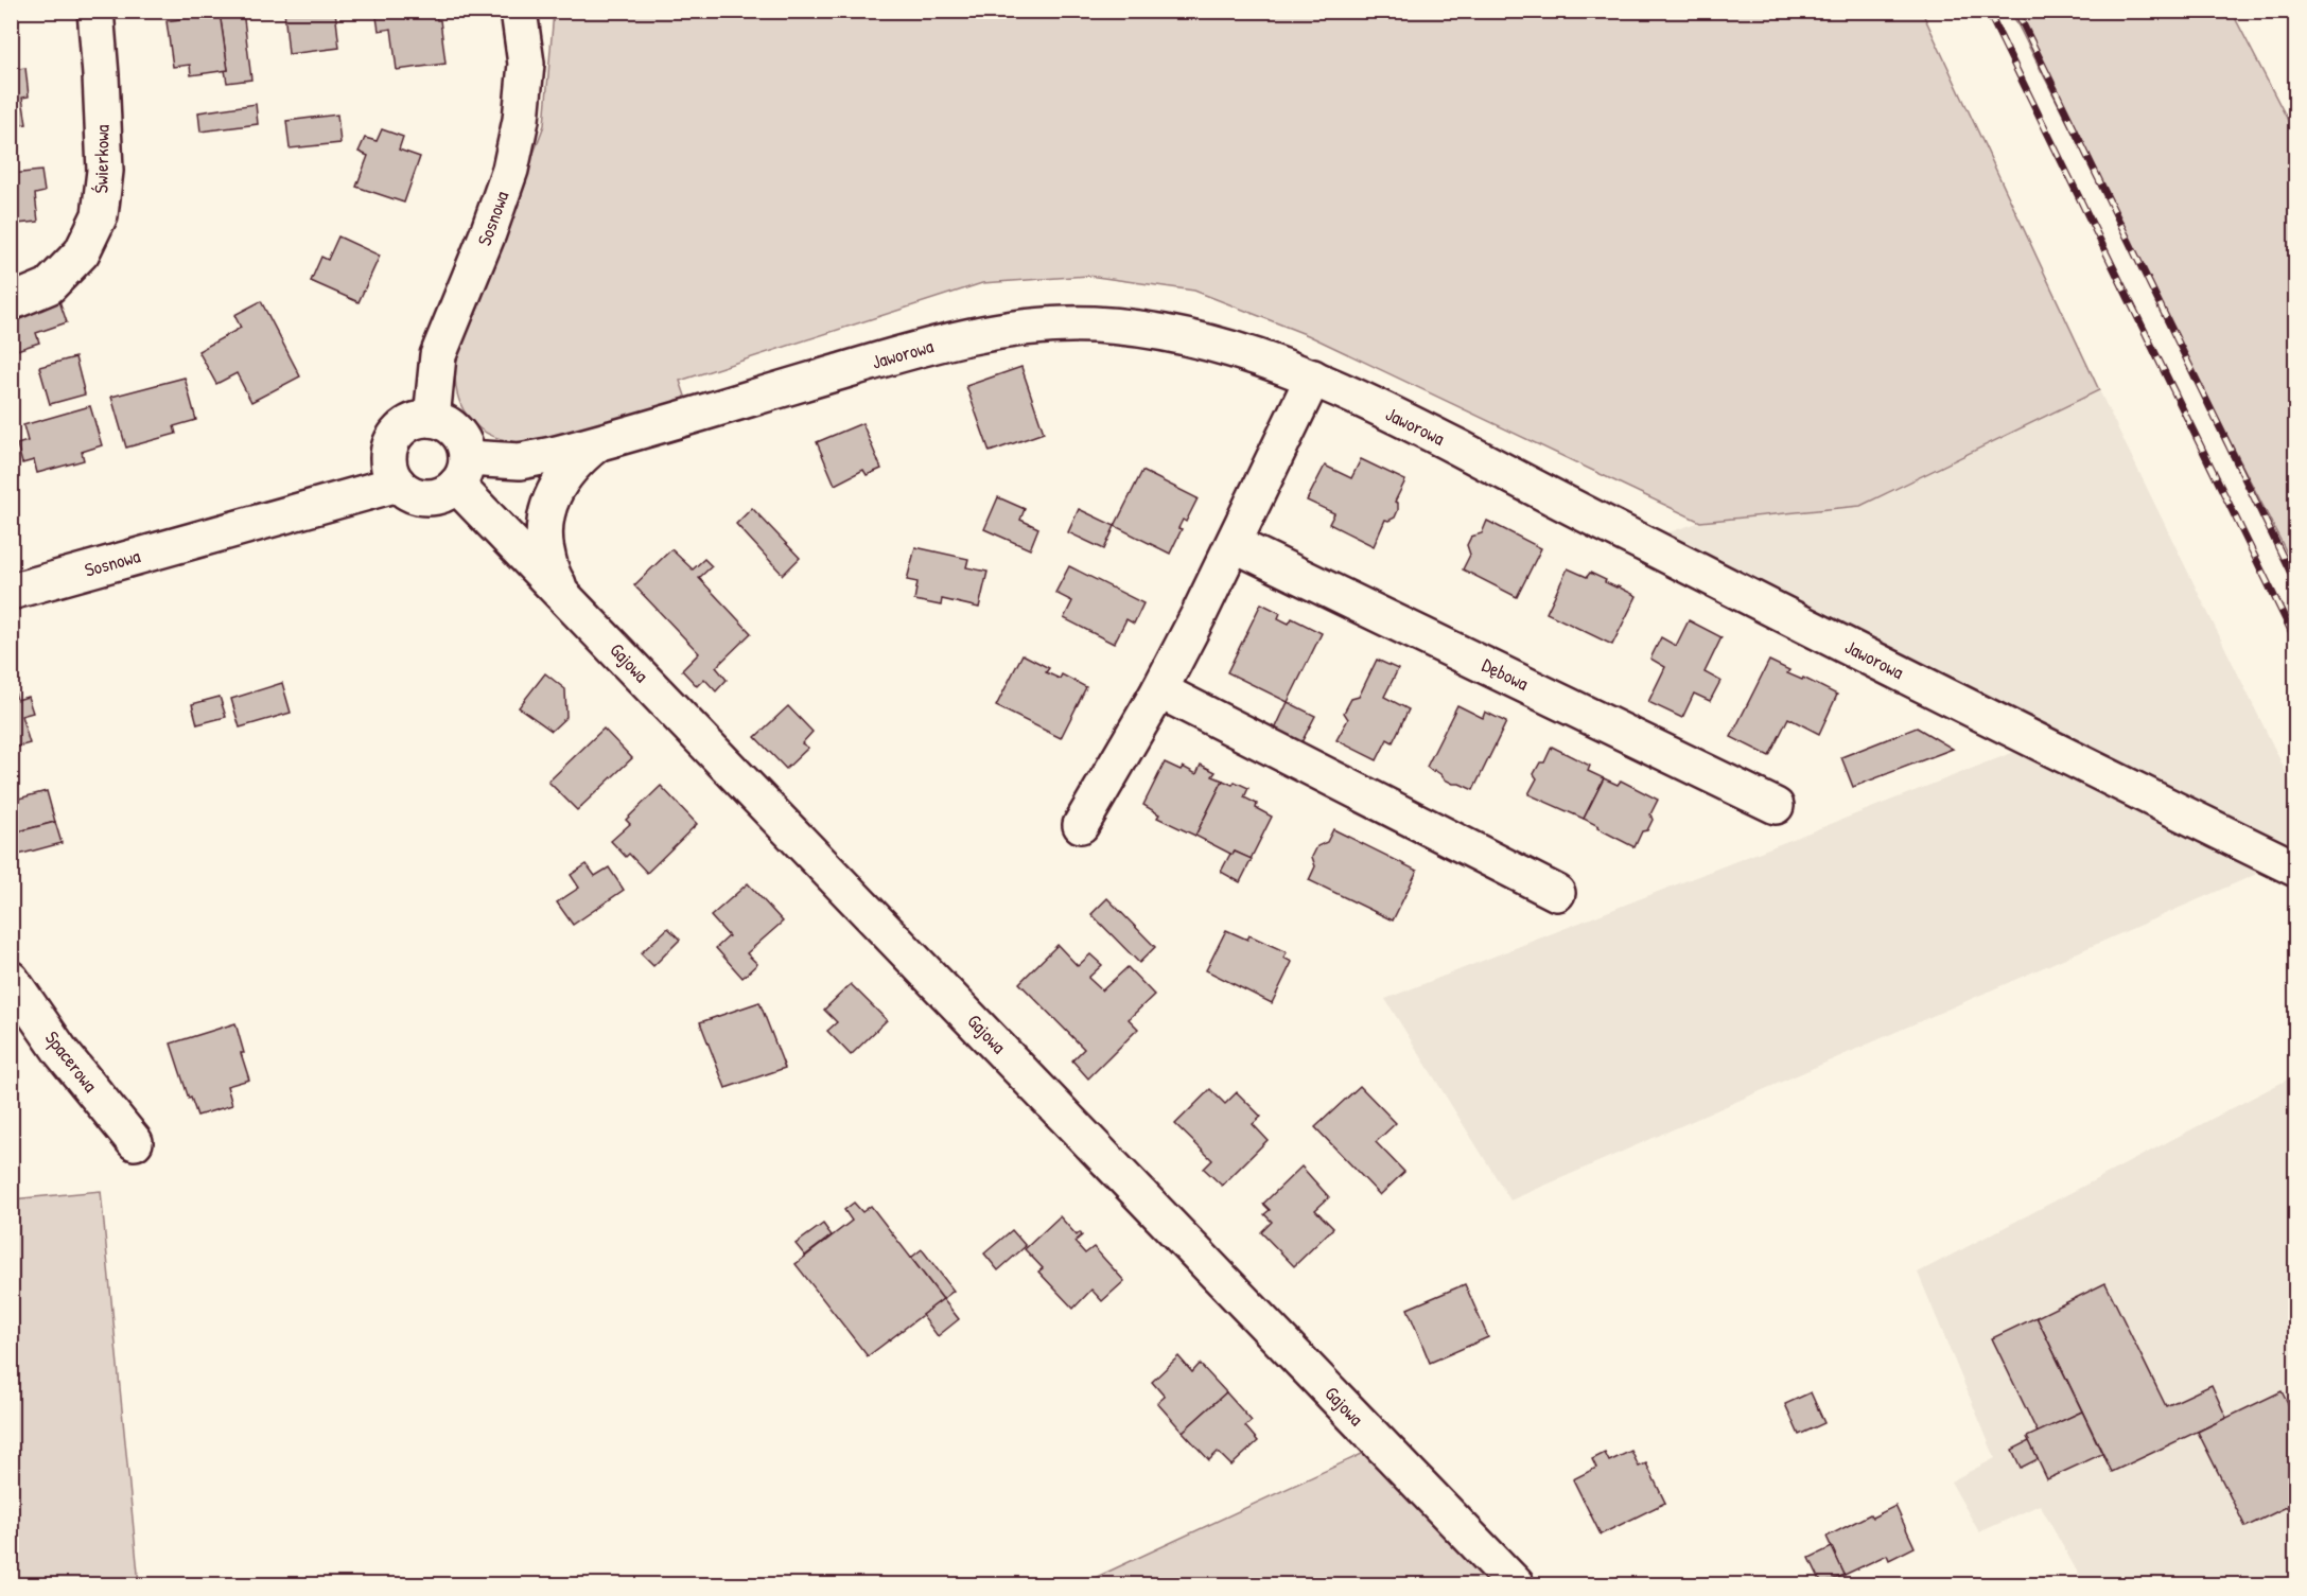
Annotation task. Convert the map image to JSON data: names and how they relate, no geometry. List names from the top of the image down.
{
  "streets": {
    "street": [
      "Świerkowa",
      "Sosnowa",
      "Jaworowa",
      "Gajowa",
      "Dębowa",
      "Spacerowa"
    ]
  },
  "crossings": [
    ["Sosnowa", "Jaworowa"],
    ["Sosnowa", "Gajowa"],
    ["Jaworowa", "Gajowa"]
  ]
}
